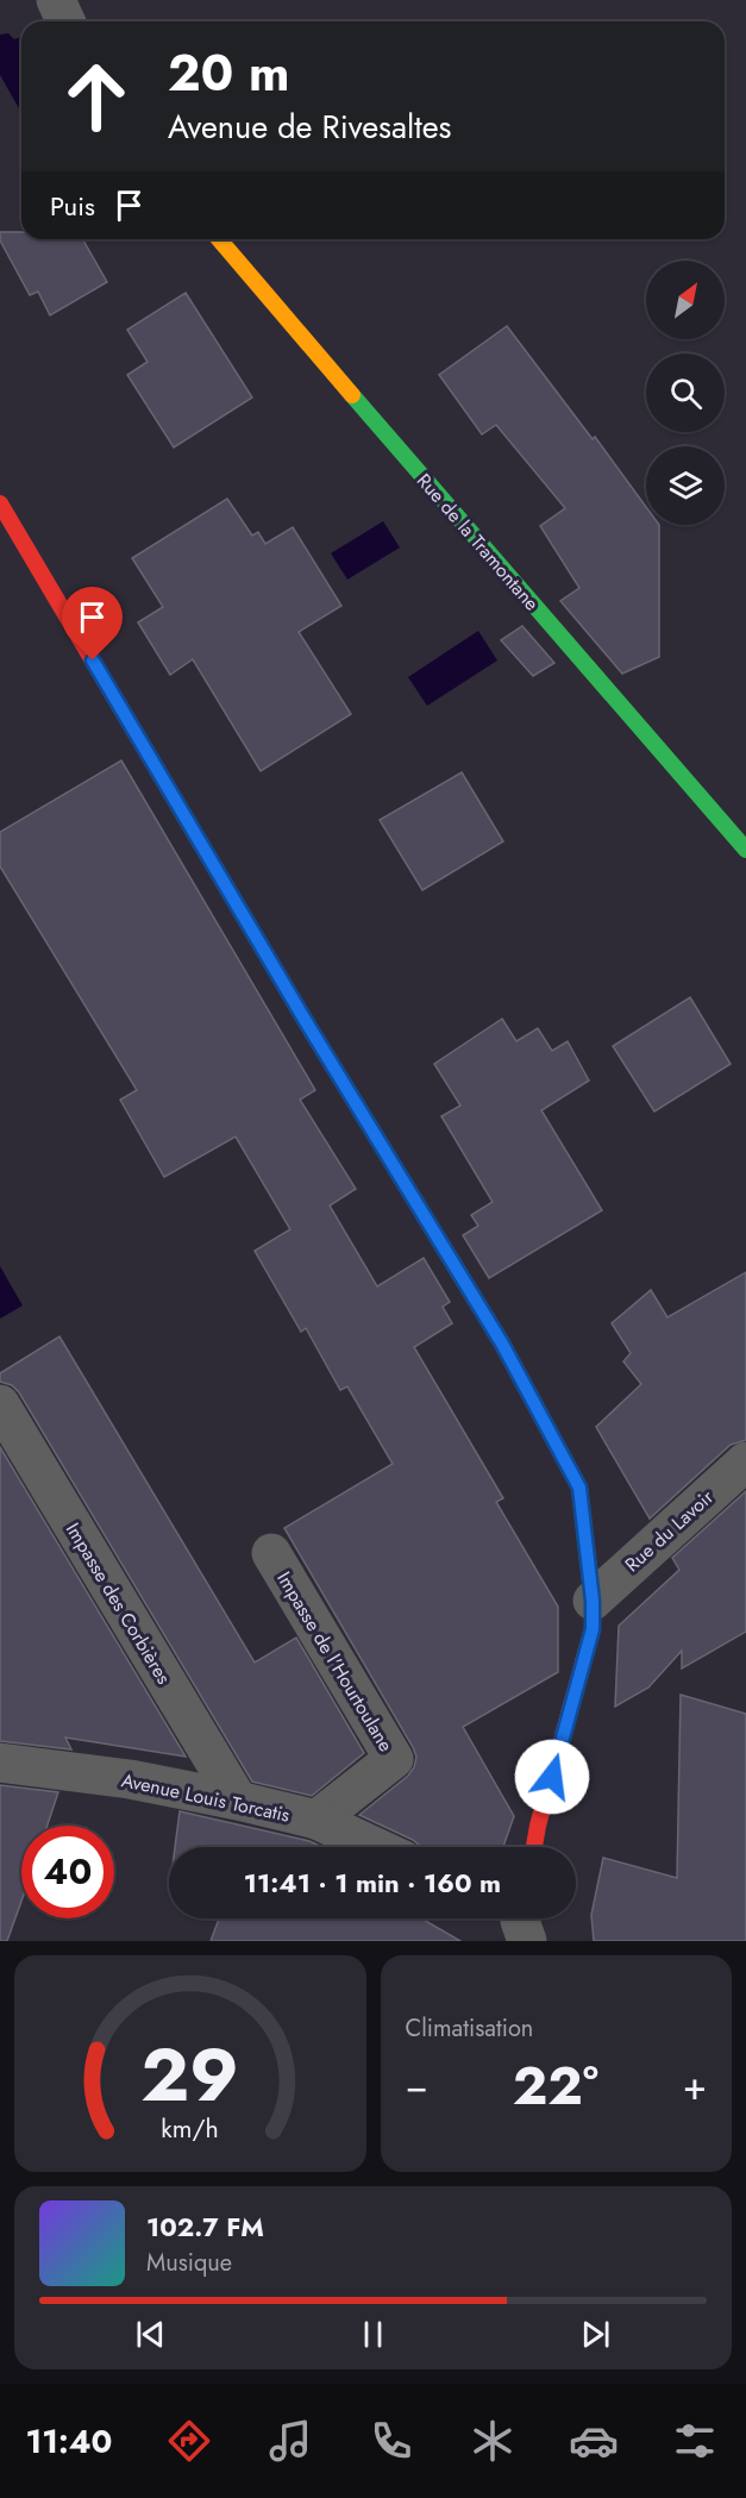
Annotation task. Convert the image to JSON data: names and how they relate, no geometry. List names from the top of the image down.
{
  "streets": {
    "street": [
      "Rue de la Tramontane",
      "Rue du Lavoir",
      "Impasse des Corbières",
      "Impasse de l'Hourtoulane",
      "Avenue Louis Torcatis"
    ]
  },
  "crossings": [
    ["Impasse des Corbières", "Avenue Louis Torcatis"],
    ["Impasse de l'Hourtoulane", "Avenue Louis Torcatis"]
  ],
  "north": "top right",
  "page": {
    "turn": ["20 m", "Avenue de Rivesaltes"],
    "then": "Puis",
    "limit": "40",
    "trip": "11:41 · 1 min · 160 m",
    "tile": "Climatisation",
    "heat": ["−", "22°", "+"],
    "song": ["102.7 FM", "Musique"],
    "tabs": "11:40",
    "gauge": ["29", "km/h"]
  }
}
